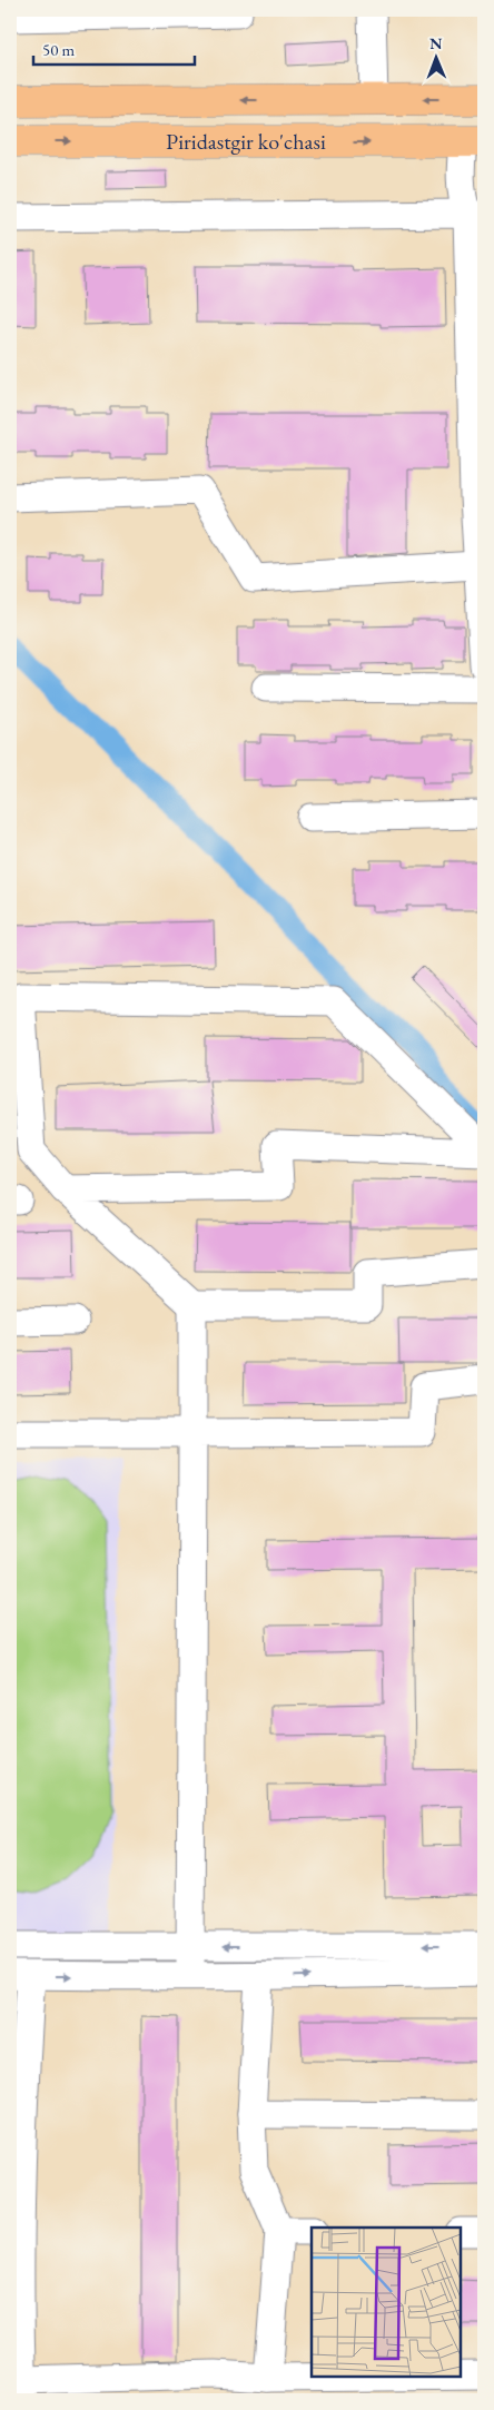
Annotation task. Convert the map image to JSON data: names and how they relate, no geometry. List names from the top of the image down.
{
  "streets": {
    "main road": ["Piridastgir ko'chasi"]
  },
  "scale_bar": "50 m",
  "north": "top"
}
